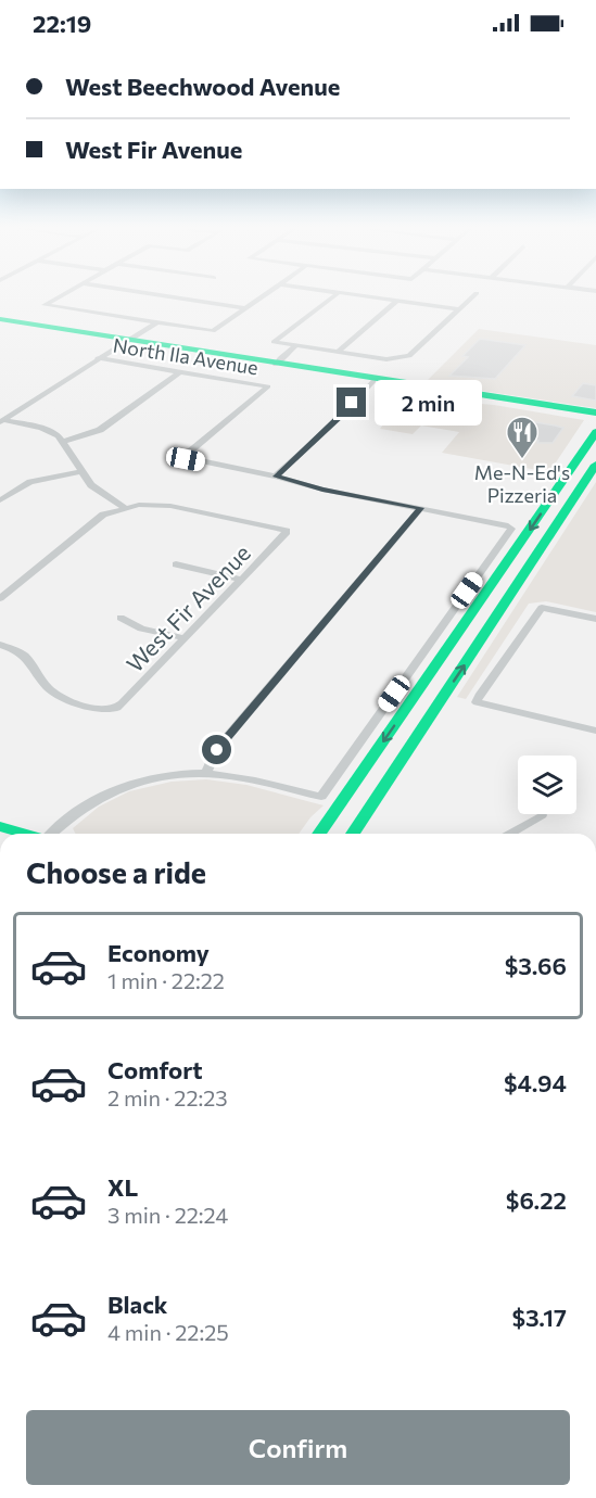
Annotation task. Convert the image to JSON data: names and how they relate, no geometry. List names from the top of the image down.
{
  "streets": {
    "street": ["North Ila Avenue", "West Fir Avenue"]
  },
  "places": {
    "restaurant": ["Me-N-Ed's Pizzeria"]
  },
  "page": {
    "status": "22:19",
    "banner": ["West Beechwood Avenue", "West Fir Avenue"],
    "bubble": "2 min",
    "heading": "Choose a ride",
    "list": [
      {
        "name": "Economy",
        "note": "1 min · 22:22",
        "value": "$3.66"
      },
      {
        "name": "Comfort",
        "note": "2 min · 22:23",
        "value": "$4.94"
      },
      {
        "name": "XL",
        "note": "3 min · 22:24",
        "value": "$6.22"
      },
      {
        "name": "Black",
        "note": "4 min · 22:25",
        "value": "$3.17"
      }
    ],
    "buttons": "Confirm"
  }
}
